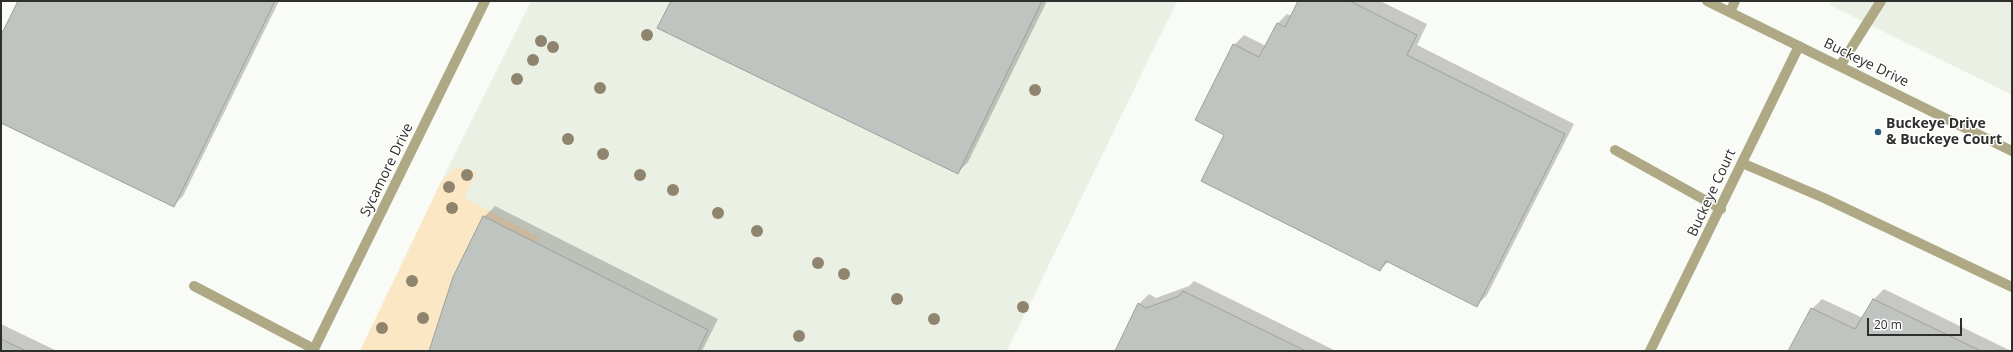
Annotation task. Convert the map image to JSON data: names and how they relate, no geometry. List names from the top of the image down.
{
  "streets": {
    "street": ["Buckeye Drive", "Sycamore Drive", "Buckeye Court"]
  },
  "crossings": [
    ["Buckeye Drive", "Buckeye Court"]
  ],
  "places": ["Buckeye Drive & Buckeye Court"],
  "scale_bar": "20 m"
}
